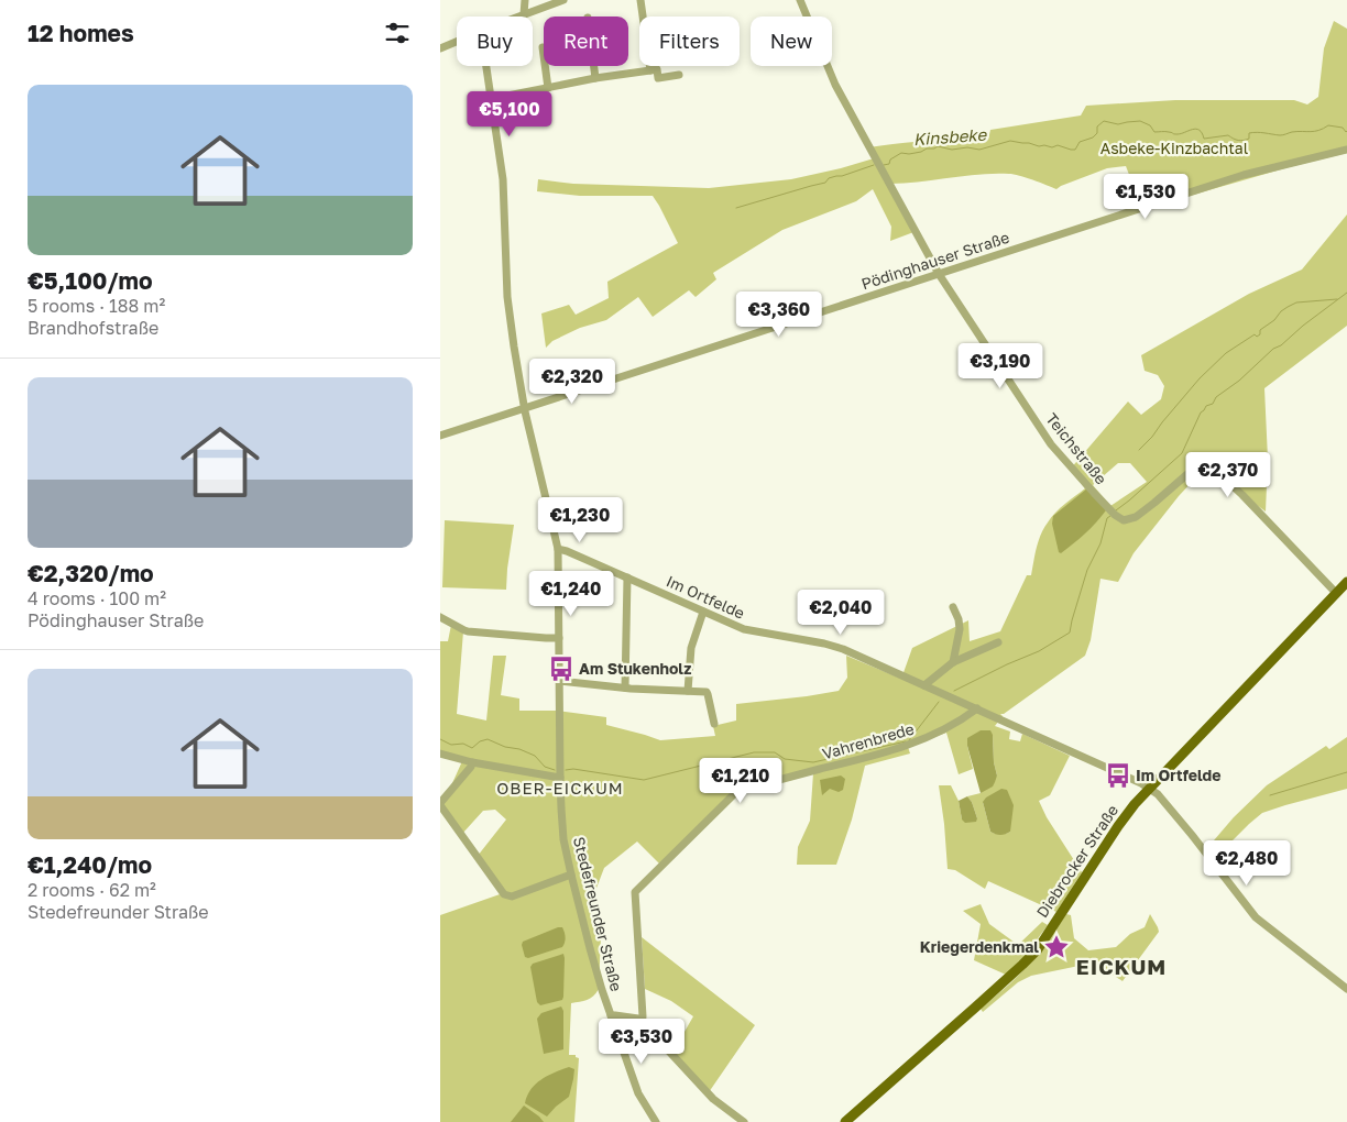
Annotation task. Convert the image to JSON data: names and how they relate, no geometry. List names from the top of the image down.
{
  "streets": {
    "main road": ["Diebrocker Straße"],
    "street": [
      "Pödinghauser Straße",
      "Teichstraße",
      "Im Ortfelde",
      "Vahrenbrede",
      "Stedefreunder Straße"
    ]
  },
  "crossings": [
    ["Pödinghauser Straße", "Teichstraße"],
    ["Pödinghauser Straße", "Stedefreunder Straße"],
    ["Teichstraße", "Diebrocker Straße"],
    ["Im Ortfelde", "Vahrenbrede"],
    ["Im Ortfelde", "Diebrocker Straße"],
    ["Im Ortfelde", "Stedefreunder Straße"]
  ],
  "districts": ["OBER-EICKUM", "EICKUM"],
  "water": ["Kinsbeke"],
  "parks": ["Asbeke-Kinzbachtal"],
  "places": {
    "bus stop": ["Am Stukenholz", "Im Ortfelde"],
    "place": ["Kriegerdenkmal"]
  },
  "page": {
    "heading": "12 homes",
    "chip": [
      "Buy",
      "Rent",
      "Filters",
      "New"
    ],
    "list": [
      {
        "name": "€5,100/mo",
        "note": "5 rooms · 188 m² · Brandhofstraße"
      },
      {
        "name": "€2,320/mo",
        "note": "4 rooms · 100 m² · Pödinghauser Straße"
      },
      {
        "name": "€1,240/mo",
        "note": "2 rooms · 62 m² · Stedefreunder Straße"
      }
    ],
    "price": [
      "€5,100",
      "€1,530",
      "€3,360",
      "€3,190",
      "€2,320",
      "€2,370",
      "€1,230",
      "€1,240",
      "€2,040",
      "€1,210",
      "€2,480",
      "€3,530"
    ]
  }
}
